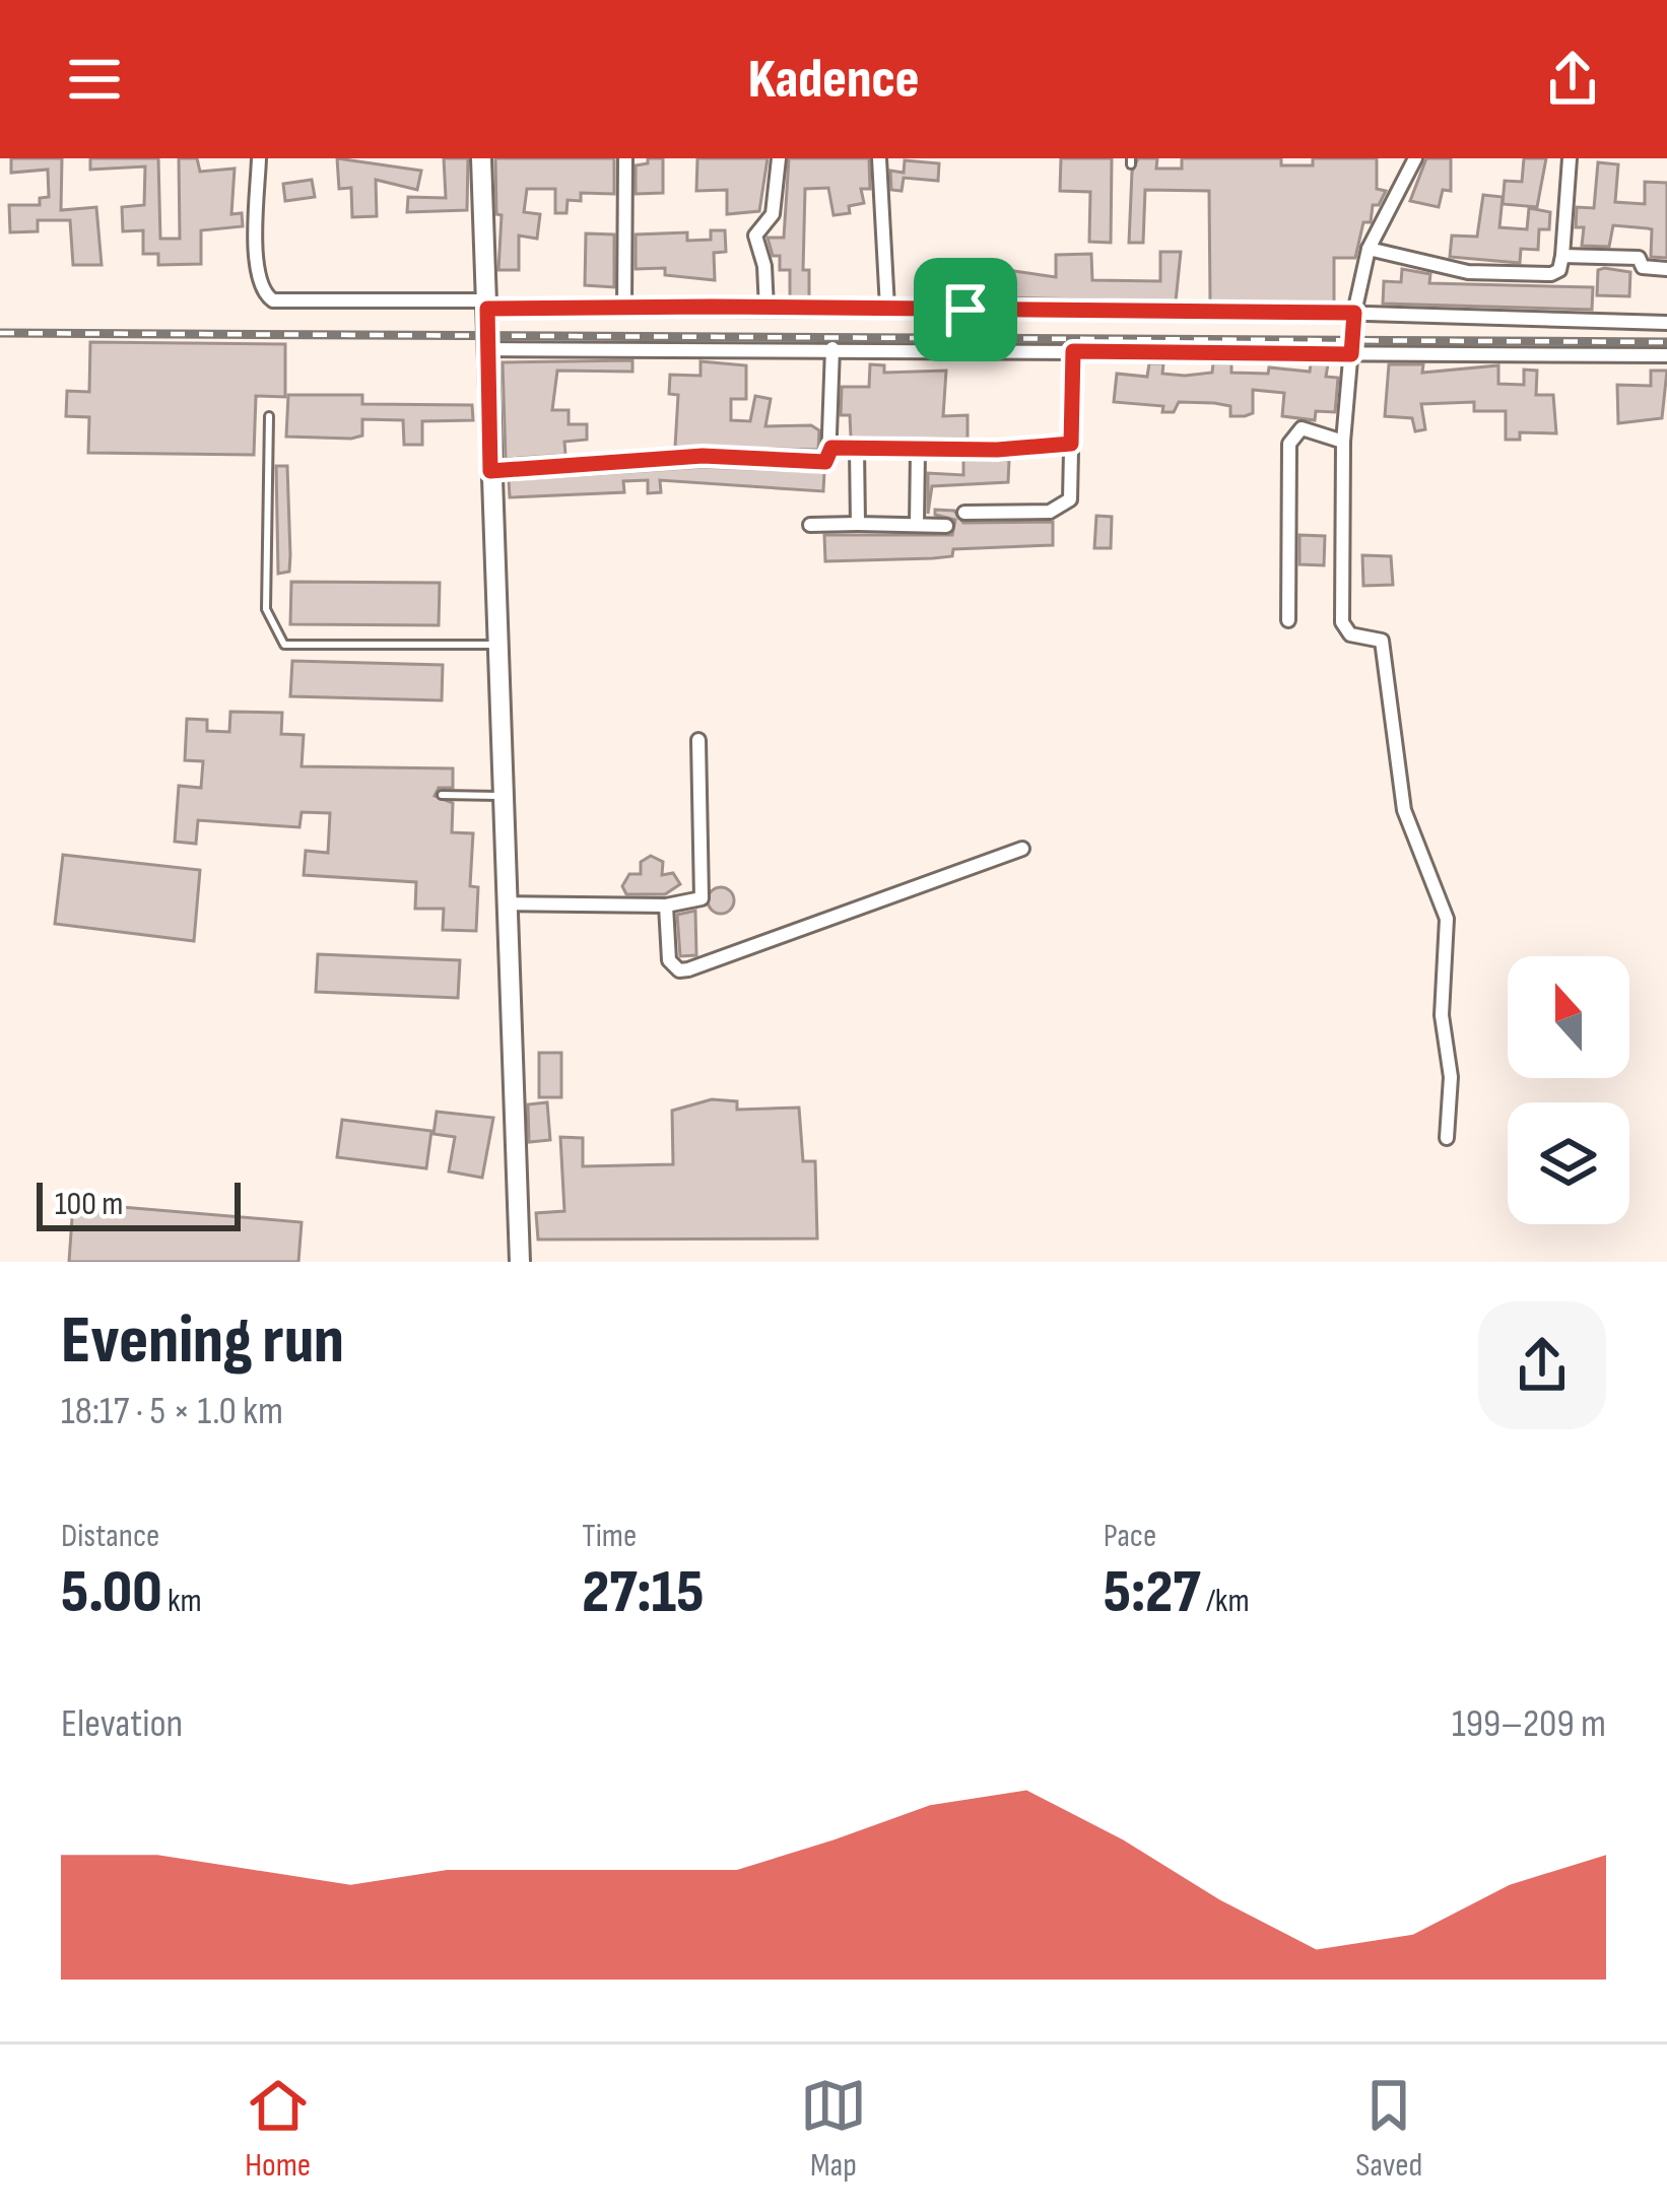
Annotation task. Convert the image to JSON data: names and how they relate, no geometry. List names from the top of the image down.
{
  "scale_bar": "100 m",
  "north": "top",
  "page": {
    "header": "Kadence",
    "scale": "100 m",
    "heading": ["Evening run", "18:17 · 5 × 1.0 km"],
    "stats": [
      ["Distance", "5.00 km"],
      ["Time", "27:15"],
      ["Pace", "5:27 /km"]
    ],
    "chart": ["Elevation", "199–209 m"],
    "tabs": ["Home", "Map", "Saved"]
  }
}
